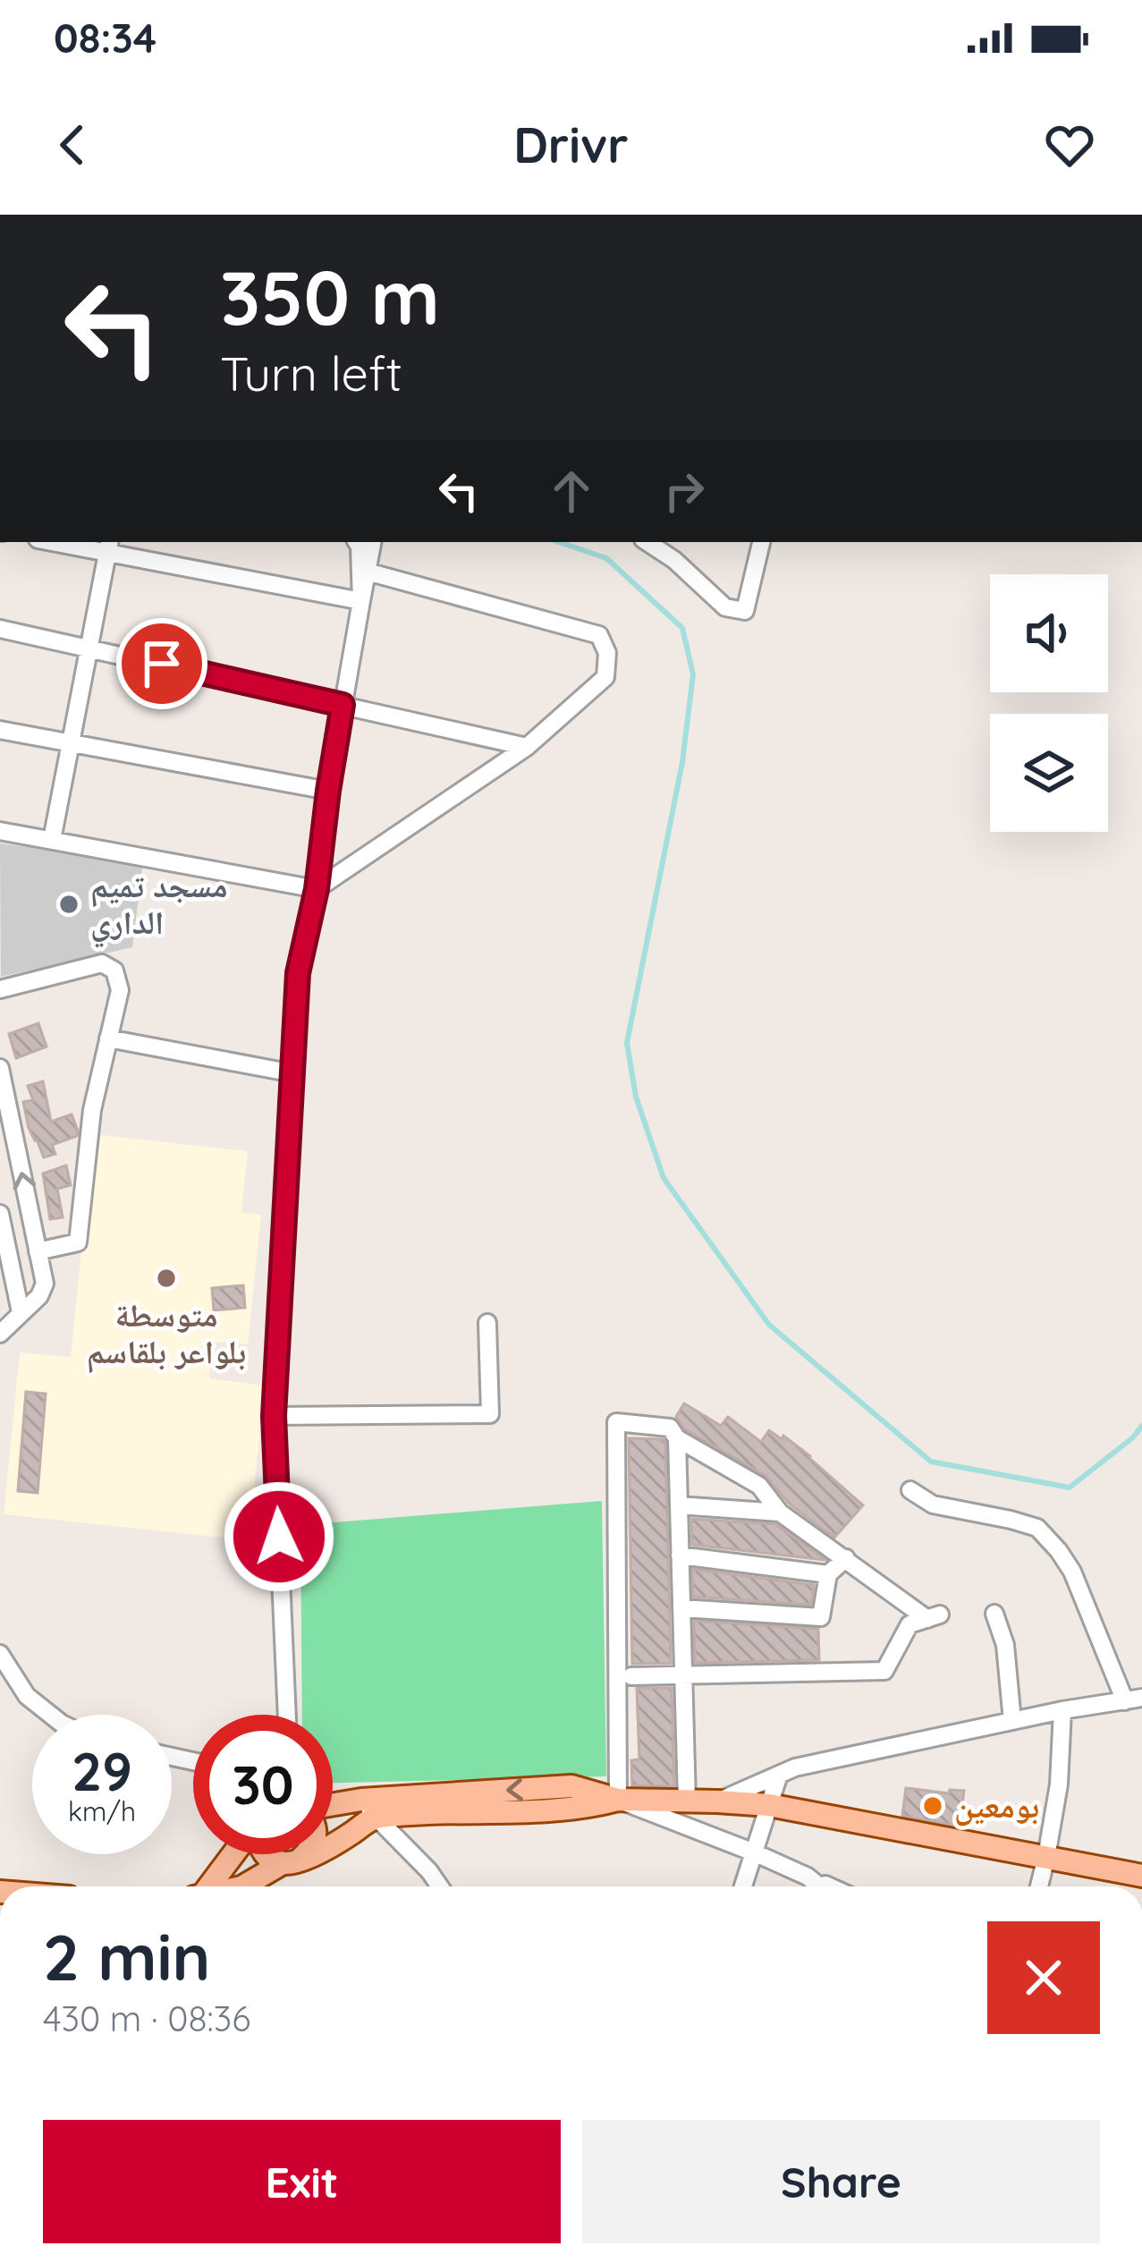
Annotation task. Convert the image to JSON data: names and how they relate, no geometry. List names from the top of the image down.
{
  "places": ["مسجد تميم الداري", "متوسطة بلواعر بلقاسم", "بومعين"],
  "page": {
    "status": "08:34",
    "header": "Drivr",
    "turn": ["350 m", "Turn left"],
    "speed": "29 km/h",
    "limit": "30",
    "heading": ["2 min", "430 m · 08:36"],
    "buttons": ["Exit", "Share"]
  }
}
